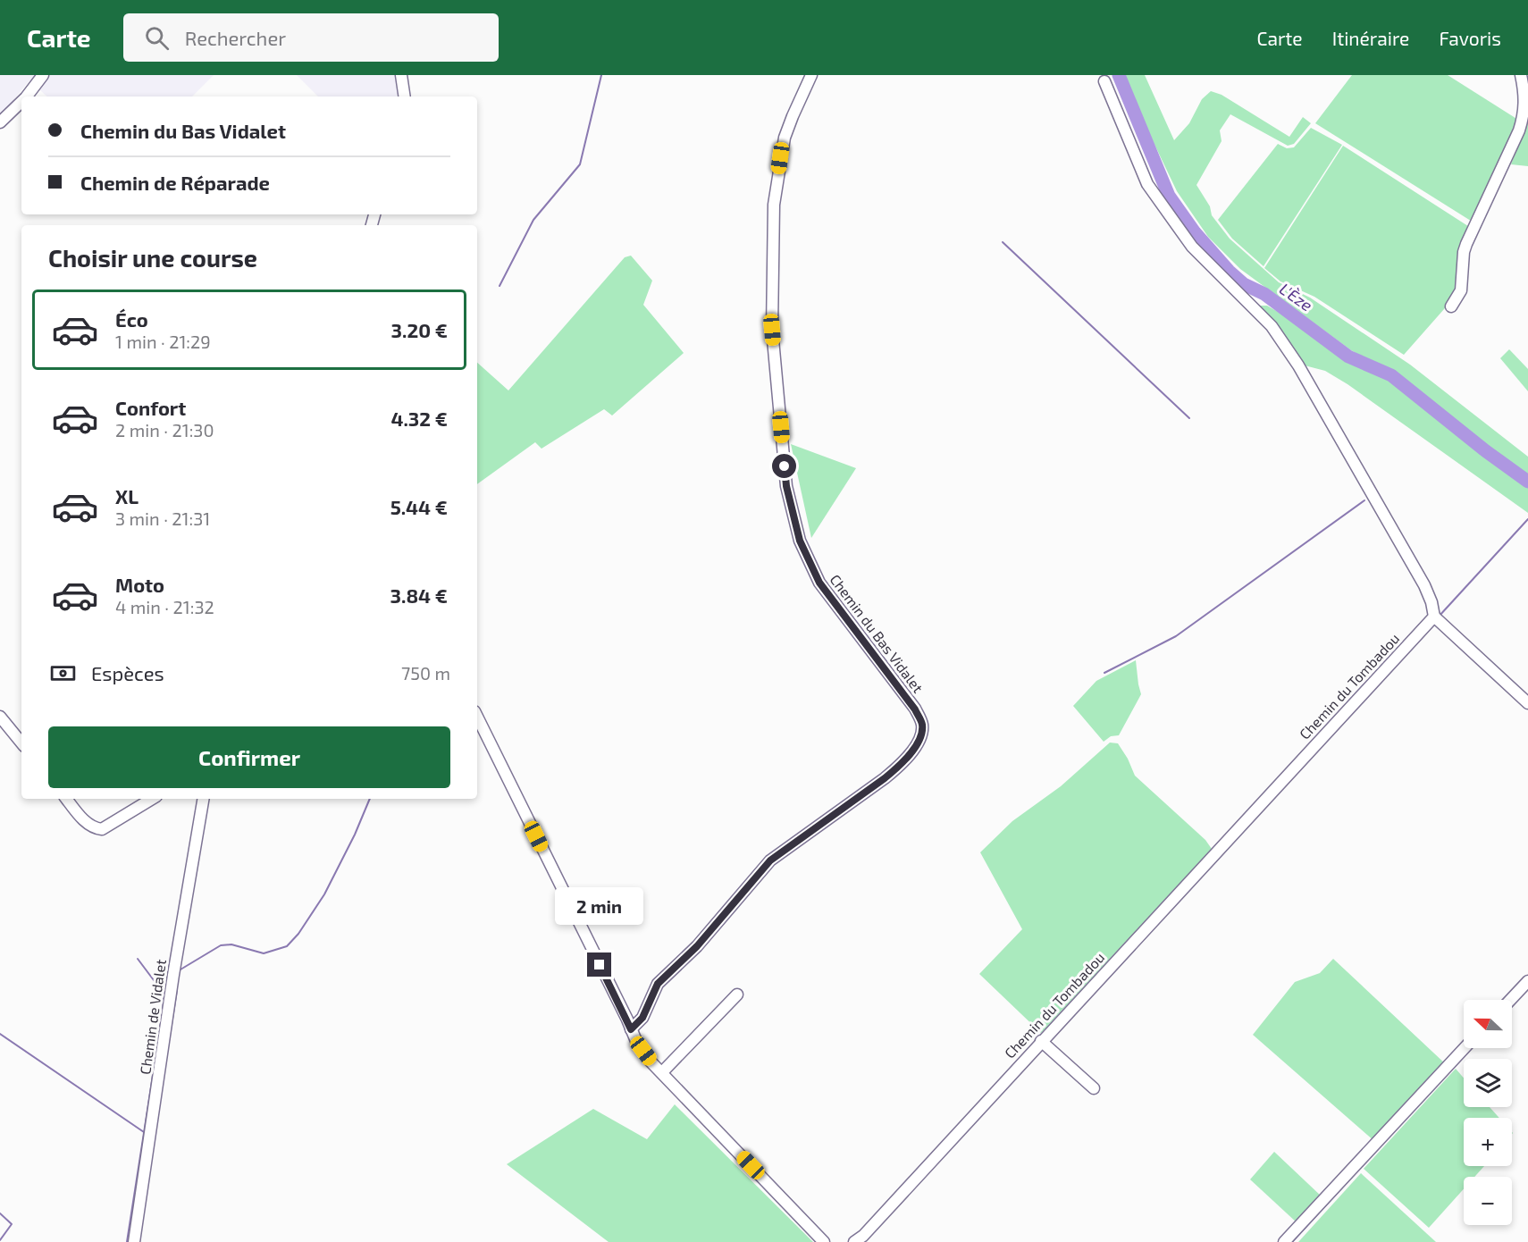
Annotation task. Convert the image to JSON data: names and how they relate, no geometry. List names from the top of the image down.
{
  "streets": {
    "street": ["Chemin du Bas Vidalet", "Chemin du Tombadou", "Chemin de Vidalet"]
  },
  "water": ["L'Èze"],
  "north": "left",
  "page": {
    "header": "Carte",
    "search": "Rechercher",
    "nav": ["Carte", "Itinéraire", "Favoris"],
    "banner": ["Chemin du Bas Vidalet", "Chemin de Réparade"],
    "heading": "Choisir une course",
    "list": [
      {
        "name": "Éco",
        "note": "1 min · 21:29",
        "value": "3.20 €"
      },
      {
        "name": "Confort",
        "note": "2 min · 21:30",
        "value": "4.32 €"
      },
      {
        "name": "XL",
        "note": "3 min · 21:31",
        "value": "5.44 €"
      },
      {
        "name": "Moto",
        "note": "4 min · 21:32",
        "value": "3.84 €"
      }
    ],
    "pay": ["Espèces", "750 m"],
    "buttons": "Confirmer",
    "bubble": "2 min",
    "map_buttons": ["+", "−"]
  }
}
